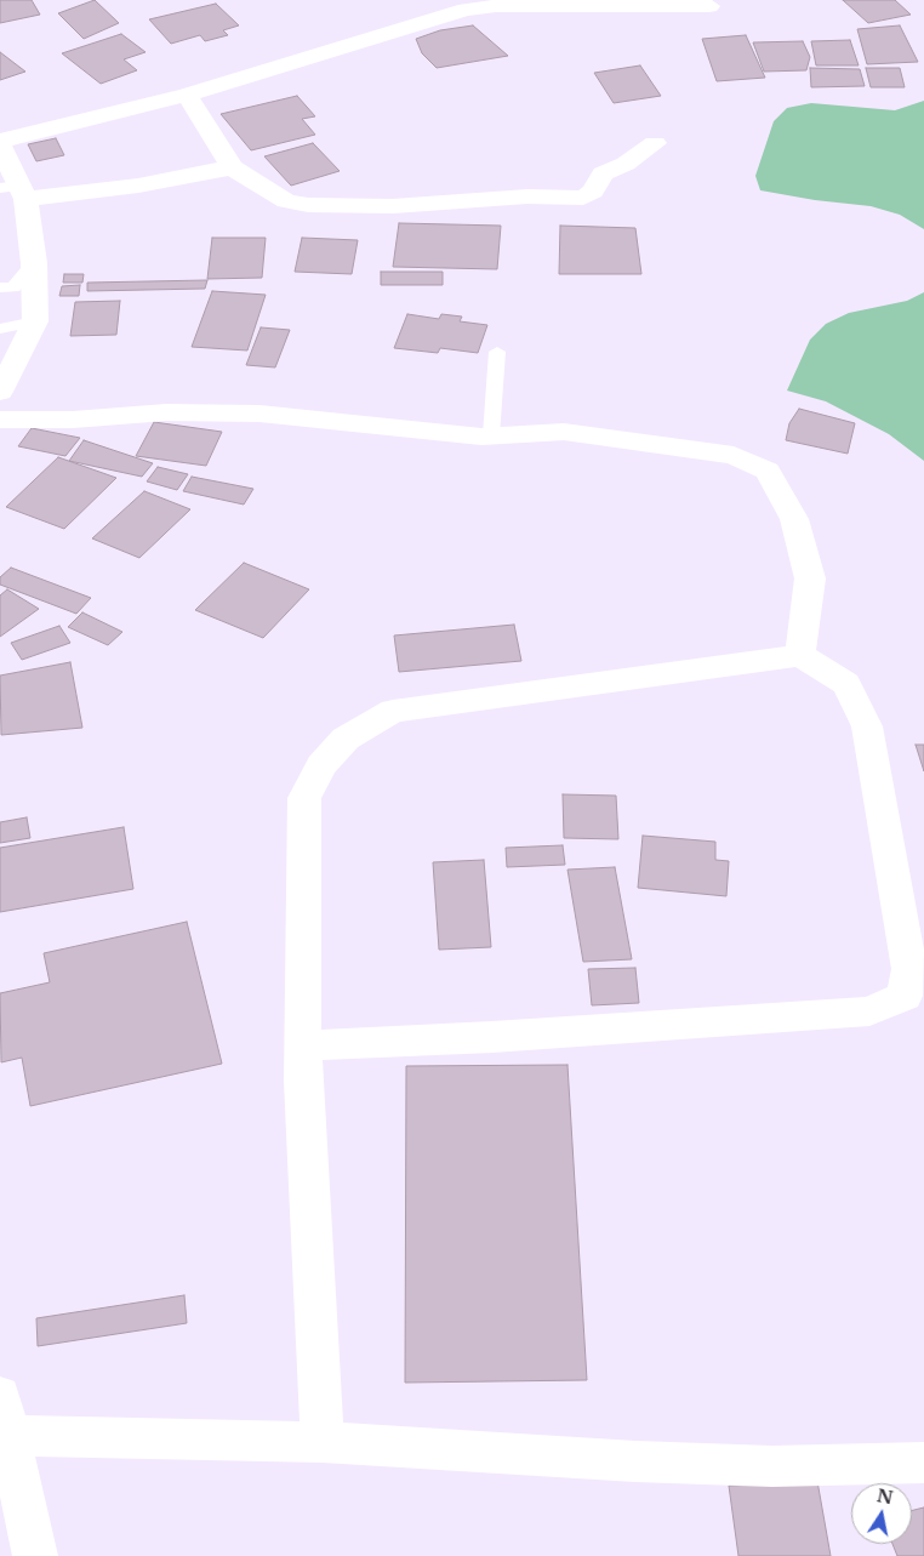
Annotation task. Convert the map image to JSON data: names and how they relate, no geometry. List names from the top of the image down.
{
  "north": "top"
}
